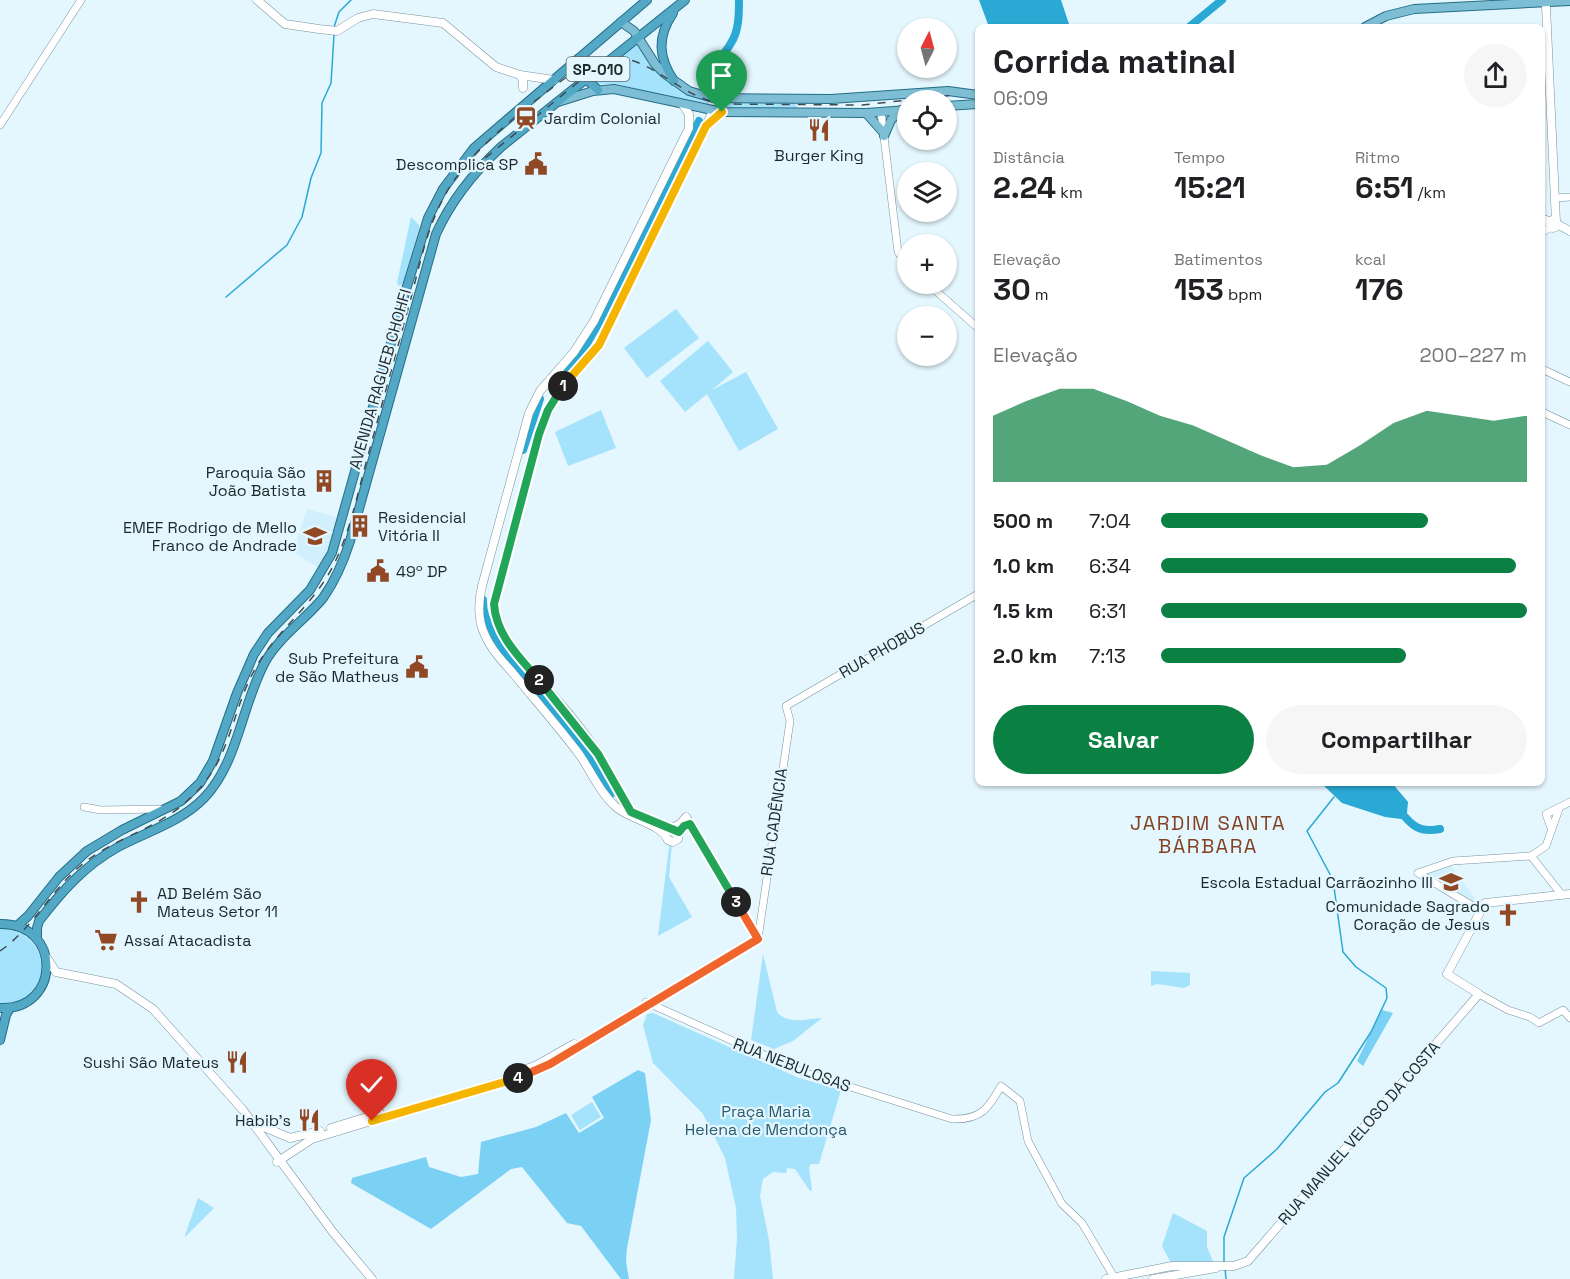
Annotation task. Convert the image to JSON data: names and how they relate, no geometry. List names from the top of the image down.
{
  "streets": {
    "highway": ["SP-010", "AVENIDA RAGUEB CHOHFI"],
    "main road": ["RUA MANUEL VELOSO DA COSTA"],
    "street": ["RUA PHOBUS", "RUA CADÊNCIA", "RUA NEBULOSAS"]
  },
  "crossings": [
    ["SP-010", "AVENIDA RAGUEB CHOHFI"],
    ["RUA PHOBUS", "RUA CADÊNCIA"]
  ],
  "districts": ["JARDIM SANTA BÁRBARA"],
  "parks": ["Praça Maria Helena de Mendonça"],
  "places": {
    "station": ["Jardim Colonial"],
    "restaurant": ["Burger King", "Sushi São Mateus", "Habib's"],
    "public building": ["Descomplica SP", "49º DP", "Sub Prefeitura de São Matheus"],
    "building": ["Paroquia São João Batista", "Residencial Vitória II"],
    "school or university": ["EMEF Rodrigo de Mello Franco de Andrade", "Escola Estadual Carrãozinho III"],
    "church": ["AD Belém São Mateus Setor 11", "Comunidade Sagrado Coração de Jesus"],
    "supermarket": ["Assaí Atacadista"]
  },
  "north": "top",
  "page": {
    "map_buttons": ["+", "−"],
    "heading": ["Corrida matinal", "06:09"],
    "stats": [
      ["Distância", "2.24 km"],
      ["Tempo", "15:21"],
      ["Ritmo", "6:51 /km"],
      ["Elevação", "30 m"],
      ["Batimentos", "153 bpm"],
      ["kcal", "176"]
    ],
    "chart": ["Elevação", "200–227 m"],
    "pins": [
      "1",
      "2",
      "3",
      "4"
    ],
    "list": [
      {
        "name": "500 m",
        "note": "7:04"
      },
      {
        "name": "1.0 km",
        "note": "6:34"
      },
      {
        "name": "1.5 km",
        "note": "6:31"
      },
      {
        "name": "2.0 km",
        "note": "7:13"
      }
    ],
    "buttons": ["Salvar", "Compartilhar"]
  }
}
